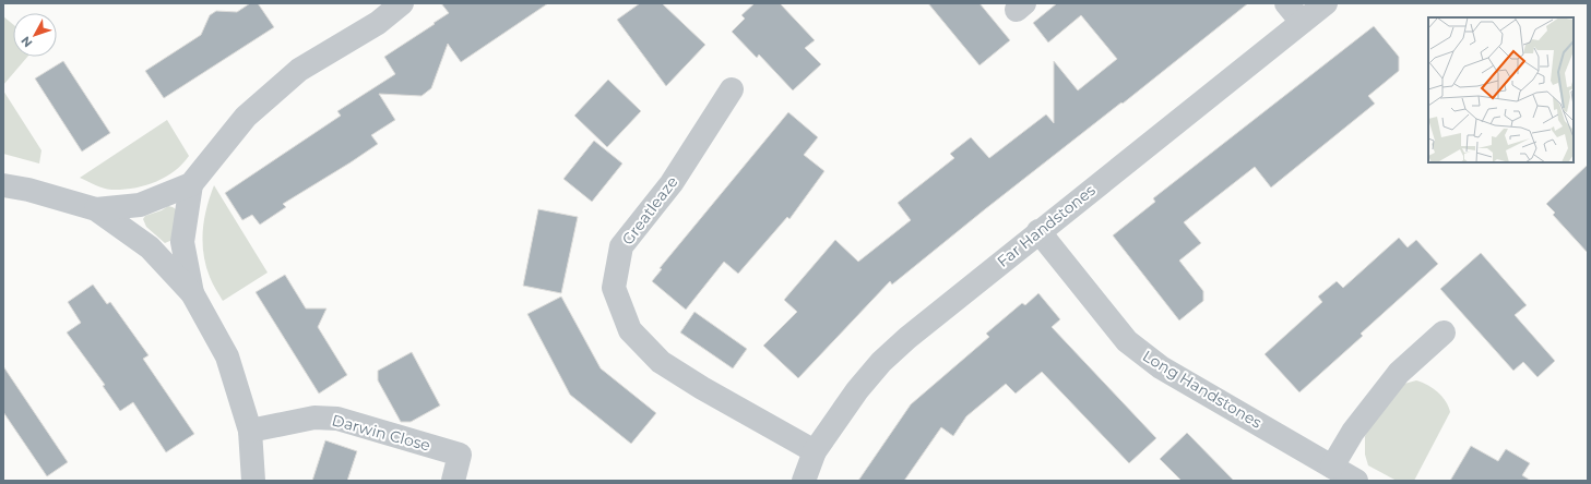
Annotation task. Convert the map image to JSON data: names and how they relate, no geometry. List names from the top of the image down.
{
  "streets": {
    "street": [
      "Greatleaze",
      "Far Handstones",
      "Long Handstones",
      "Darwin Close"
    ]
  },
  "crossings": [
    ["Greatleaze", "Far Handstones"],
    ["Far Handstones", "Long Handstones"]
  ],
  "north": "bottom left"
}
